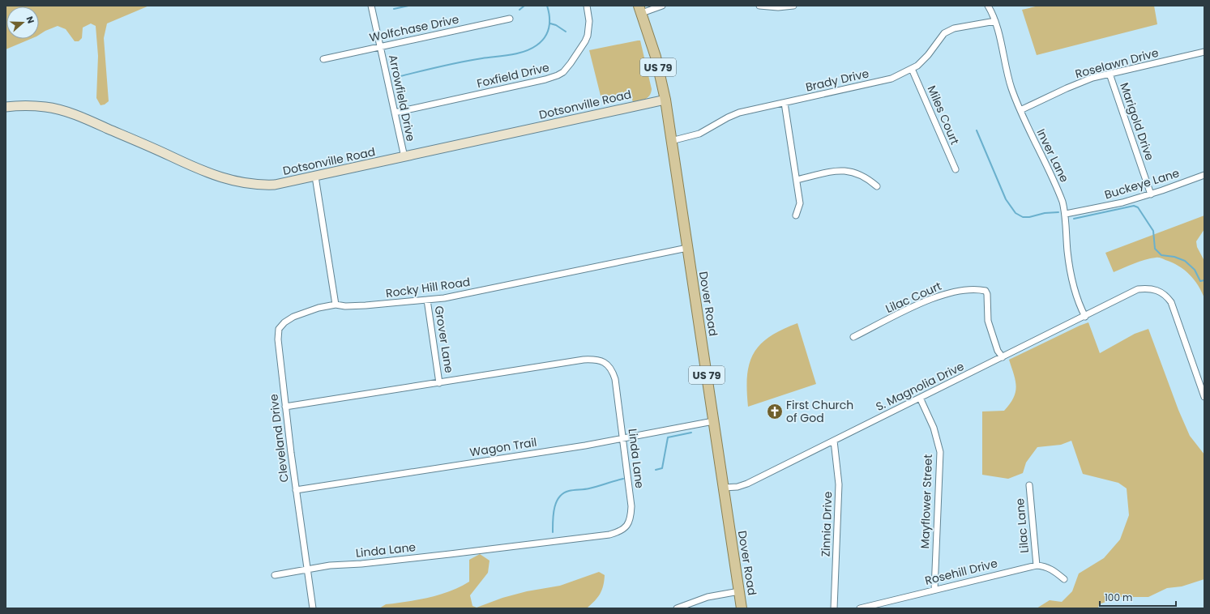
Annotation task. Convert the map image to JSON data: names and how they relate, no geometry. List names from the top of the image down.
{
  "streets": {
    "main road": ["US 79", "Dotsonville Road", "Dover Road"],
    "street": [
      "Wolfchase Drive",
      "Roselawn Drive",
      "Foxfield Drive",
      "Brady Drive",
      "Arrowfield Drive",
      "Miles Court",
      "Marigold Drive",
      "Inver Lane",
      "Buckeye Lane",
      "Rocky Hill Road",
      "Lilac Court",
      "Grover Lane",
      "S. Magnolia Drive",
      "Cleveland Drive",
      "Wagon Trail",
      "Linda Lane",
      "Mayflower Street",
      "Zinnia Drive",
      "Lilac Lane",
      "Rosehill Drive"
    ]
  },
  "crossings": [
    ["Wolfchase Drive", "Arrowfield Drive"],
    ["Roselawn Drive", "Marigold Drive"],
    ["Roselawn Drive", "Inver Lane"],
    ["Foxfield Drive", "Arrowfield Drive"],
    ["Brady Drive", "Miles Court"],
    ["Brady Drive", "Inver Lane"],
    ["Brady Drive", "Dover Road"],
    ["Arrowfield Drive", "Dotsonville Road"],
    ["Dotsonville Road", "Dover Road"],
    ["Marigold Drive", "Buckeye Lane"],
    ["Inver Lane", "Buckeye Lane"],
    ["Inver Lane", "S. Magnolia Drive"],
    ["Rocky Hill Road", "Dover Road"],
    ["Rocky Hill Road", "Grover Lane"],
    ["Rocky Hill Road", "Cleveland Drive"],
    ["Lilac Court", "S. Magnolia Drive"],
    ["Dover Road", "S. Magnolia Drive"],
    ["Dover Road", "Wagon Trail"],
    ["Grover Lane", "Linda Lane"],
    ["S. Magnolia Drive", "Mayflower Street"],
    ["S. Magnolia Drive", "Zinnia Drive"],
    ["Cleveland Drive", "Wagon Trail"],
    ["Cleveland Drive", "Linda Lane"],
    ["Wagon Trail", "Linda Lane"],
    ["Mayflower Street", "Rosehill Drive"],
    ["Lilac Lane", "Rosehill Drive"]
  ],
  "places": {
    "church": ["First Church of God"]
  },
  "scale_bar": "100 m",
  "north": "right"
}
